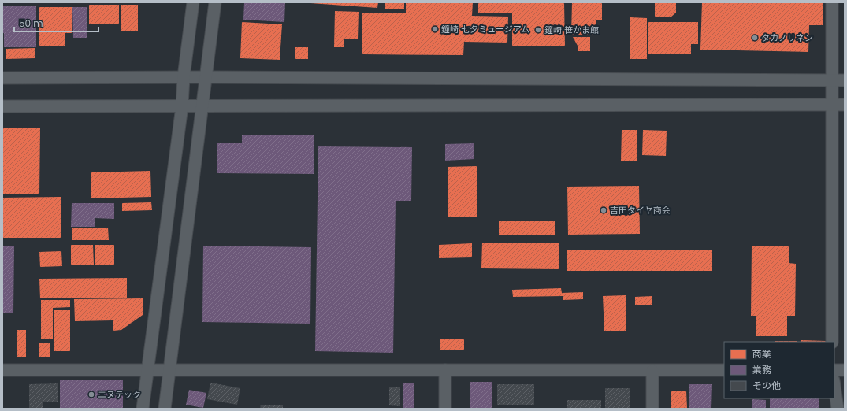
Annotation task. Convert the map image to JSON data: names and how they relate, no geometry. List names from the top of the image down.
{
  "places": [
    "鐘崎 七夕ミュージアム",
    "鐘崎 笹かま館",
    "タカノリネン",
    "吉田タイヤ商会",
    "エヌテック"
  ],
  "legend": ["商業", "業務", "その他"],
  "scale_bar": "50 m"
}
